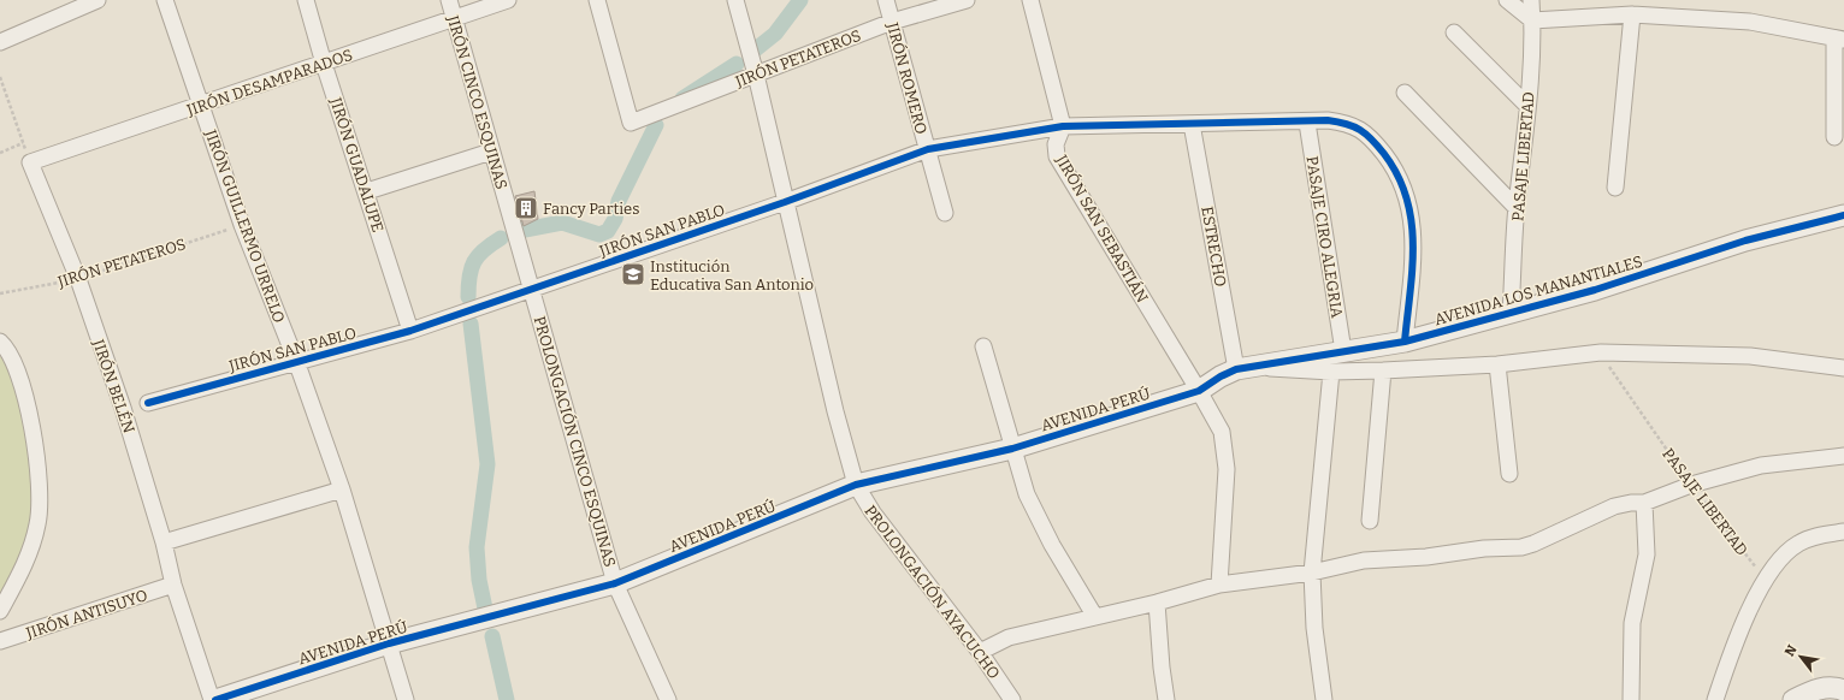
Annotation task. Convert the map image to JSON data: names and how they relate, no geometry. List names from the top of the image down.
{
  "streets": {
    "street": [
      "JIRÓN PETATEROS",
      "JIRÓN ROMERO",
      "JIRÓN DESAMPARADOS",
      "JIRÓN CINCO ESQUINAS",
      "PASAJE LIBERTAD",
      "JIRÓN GUADALUPE",
      "JIRÓN GUILLERMO URRELO",
      "JIRÓN SAN SEBASTIÁN",
      "JIRÓN SAN PABLO",
      "PASAJE CIRO ALEGRIA",
      "ESTRECHO",
      "AVENIDA LOS MANANTIALES",
      "JIRÓN BELÉN",
      "AVENIDA PERÚ",
      "PROLONGACIÓN CINCO ESQUINAS",
      "PROLONGACIÓN AYACUCHO",
      "JIRÓN ANTISUYO"
    ]
  },
  "crossings": [
    ["JIRÓN PETATEROS", "JIRÓN ROMERO"],
    ["JIRÓN PETATEROS", "JIRÓN GUILLERMO URRELO"],
    ["JIRÓN PETATEROS", "JIRÓN BELÉN"],
    ["JIRÓN PETATEROS", "PROLONGACIÓN AYACUCHO"],
    ["JIRÓN ROMERO", "JIRÓN SAN PABLO"],
    ["JIRÓN DESAMPARADOS", "JIRÓN CINCO ESQUINAS"],
    ["JIRÓN DESAMPARADOS", "JIRÓN GUADALUPE"],
    ["JIRÓN DESAMPARADOS", "JIRÓN GUILLERMO URRELO"],
    ["JIRÓN DESAMPARADOS", "JIRÓN BELÉN"],
    ["JIRÓN CINCO ESQUINAS", "JIRÓN SAN PABLO"],
    ["JIRÓN CINCO ESQUINAS", "PROLONGACIÓN CINCO ESQUINAS"],
    ["PASAJE LIBERTAD", "AVENIDA LOS MANANTIALES"],
    ["JIRÓN GUADALUPE", "JIRÓN SAN PABLO"],
    ["JIRÓN GUILLERMO URRELO", "JIRÓN SAN PABLO"],
    ["JIRÓN GUILLERMO URRELO", "AVENIDA PERÚ"],
    ["JIRÓN SAN SEBASTIÁN", "JIRÓN SAN PABLO"],
    ["JIRÓN SAN SEBASTIÁN", "AVENIDA PERÚ"],
    ["JIRÓN SAN PABLO", "PASAJE CIRO ALEGRIA"],
    ["JIRÓN SAN PABLO", "ESTRECHO"],
    ["JIRÓN SAN PABLO", "AVENIDA LOS MANANTIALES"],
    ["JIRÓN SAN PABLO", "PROLONGACIÓN CINCO ESQUINAS"],
    ["JIRÓN SAN PABLO", "PROLONGACIÓN AYACUCHO"],
    ["PASAJE CIRO ALEGRIA", "AVENIDA LOS MANANTIALES"],
    ["ESTRECHO", "AVENIDA LOS MANANTIALES"],
    ["ESTRECHO", "AVENIDA PERÚ"],
    ["AVENIDA LOS MANANTIALES", "AVENIDA PERÚ"],
    ["JIRÓN BELÉN", "JIRÓN ANTISUYO"],
    ["AVENIDA PERÚ", "PROLONGACIÓN CINCO ESQUINAS"],
    ["AVENIDA PERÚ", "PROLONGACIÓN AYACUCHO"]
  ],
  "places": {
    "building": ["Fancy Parties"],
    "school or university": ["Institución Educativa San Antonio"]
  },
  "north": "top left"
}
